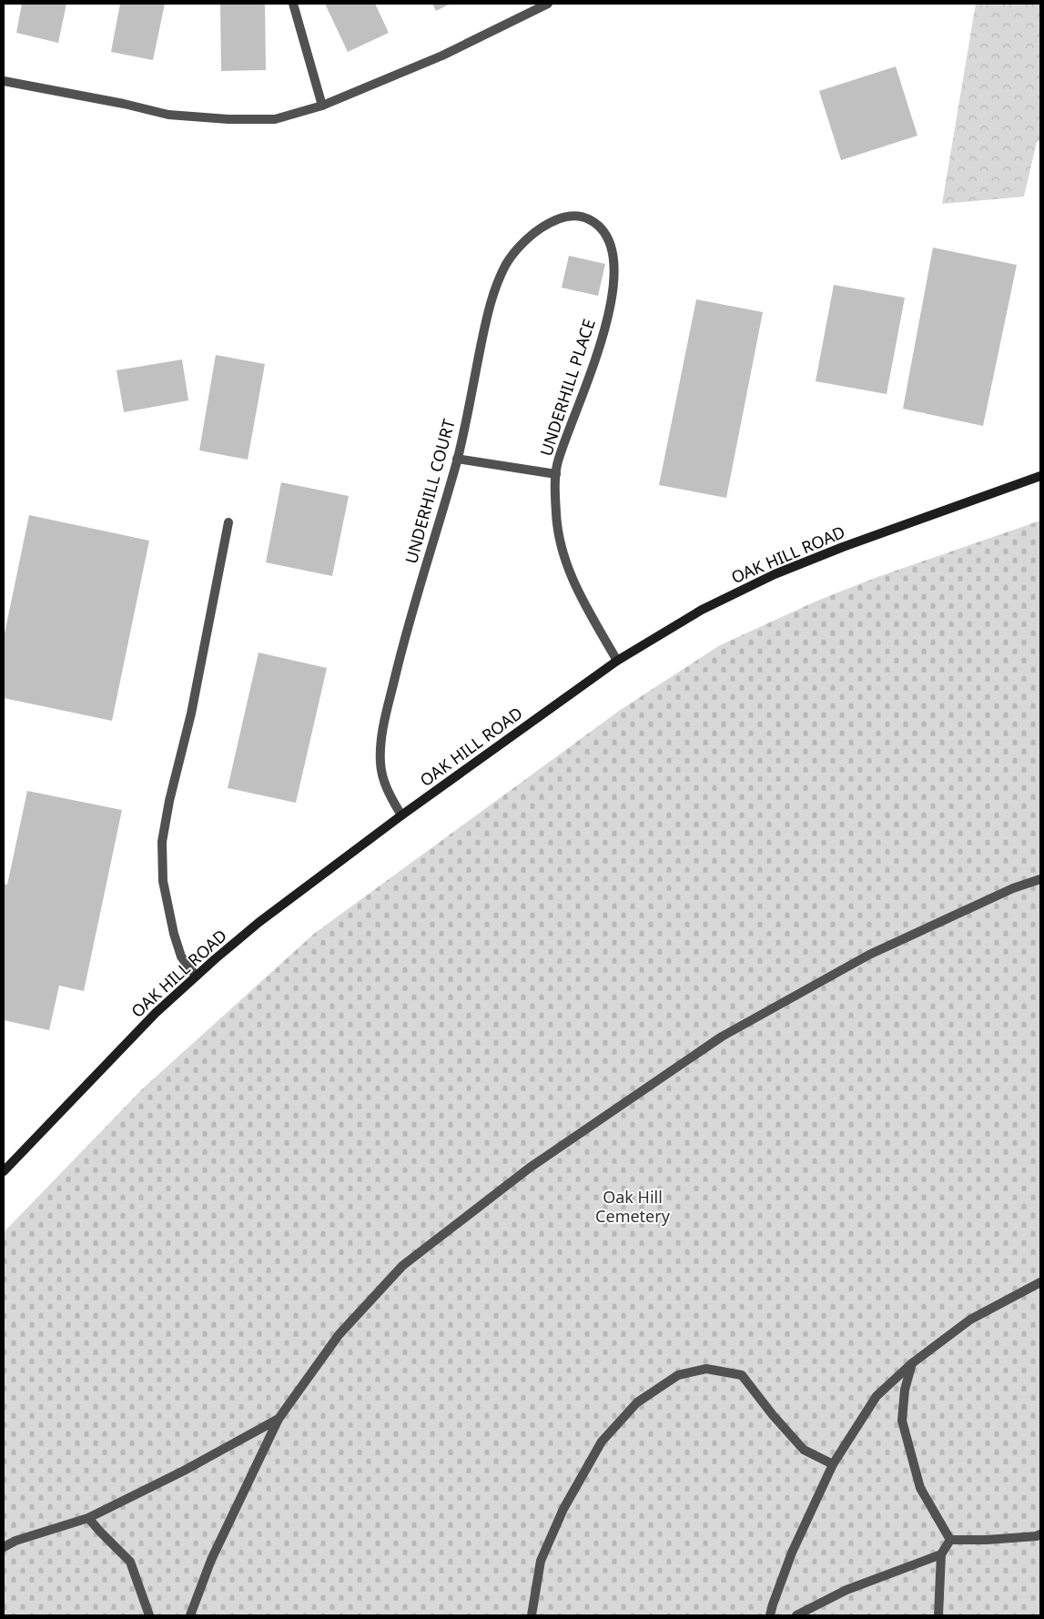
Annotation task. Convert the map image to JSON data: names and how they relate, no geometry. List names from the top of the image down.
{
  "streets": {
    "main road": ["OAK HILL ROAD"],
    "street": ["UNDERHILL PLACE", "UNDERHILL COURT"]
  },
  "crossings": [
    ["UNDERHILL PLACE", "UNDERHILL COURT"],
    ["UNDERHILL PLACE", "OAK HILL ROAD"],
    ["UNDERHILL COURT", "OAK HILL ROAD"]
  ],
  "parks": ["Oak Hill Cemetery"]
}
